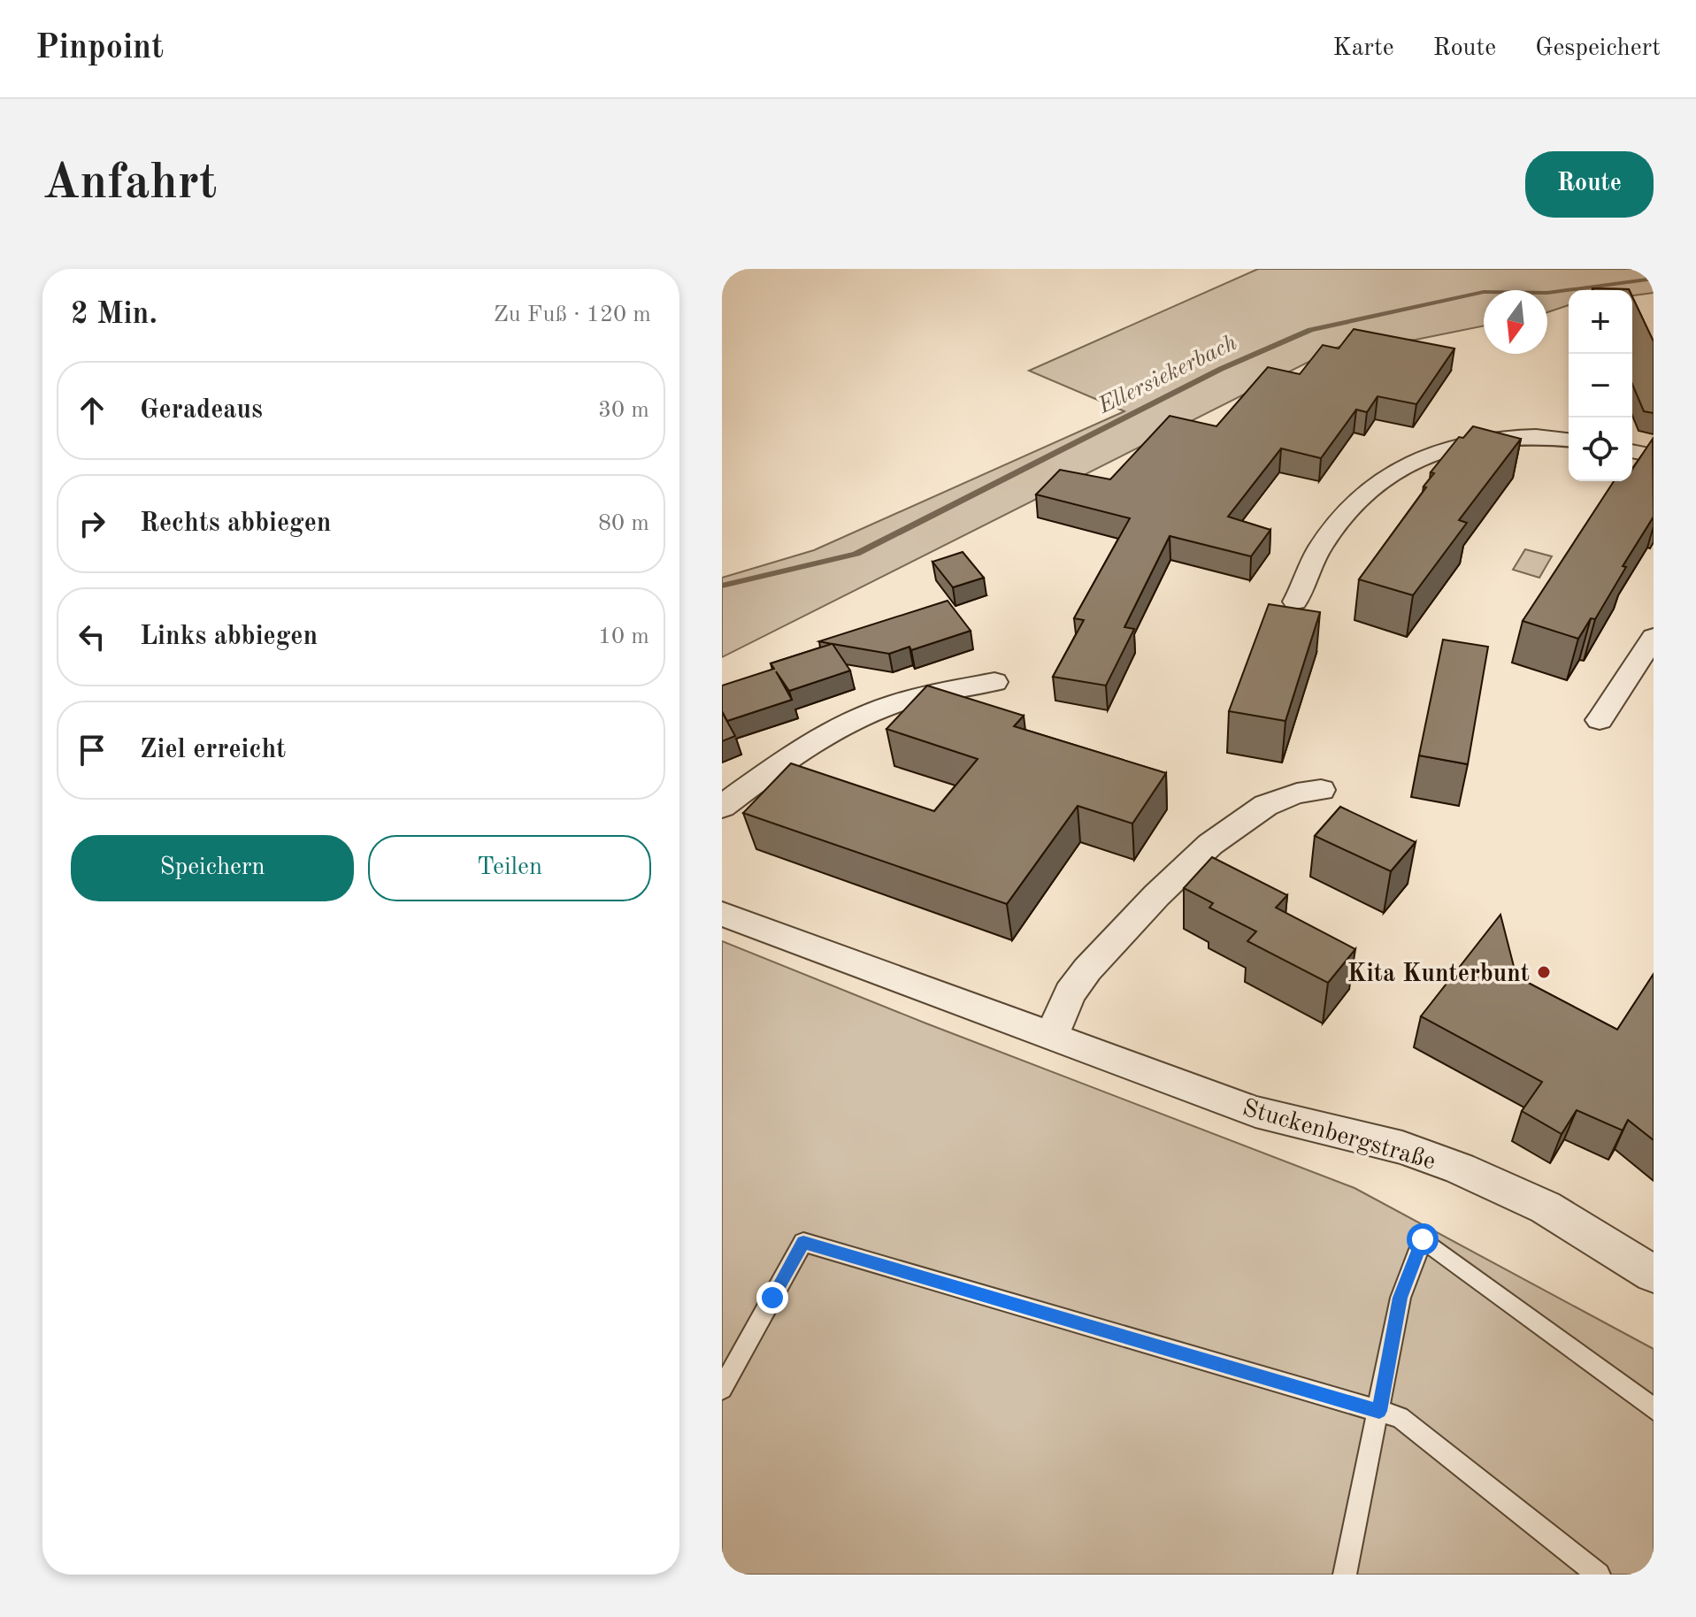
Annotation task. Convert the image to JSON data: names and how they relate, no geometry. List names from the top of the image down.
{
  "streets": {
    "street": ["Stuckenbergstraße"]
  },
  "water": ["Ellersiekerbach"],
  "places": ["Kita Kunterbunt"],
  "north": "bottom",
  "page": {
    "header": "Pinpoint",
    "nav": ["Karte", "Route", "Gespeichert"],
    "buttons": [
      "Route",
      ["Speichern", "Teilen"]
    ],
    "title": "Anfahrt",
    "heading": ["2 Min.", "Zu Fuß · 120 m"],
    "map_buttons": ["+", "−"],
    "list": [
      ["Geradeaus", "30 m"],
      ["Rechts abbiegen", "80 m"],
      ["Links abbiegen", "10 m"],
      "Ziel erreicht"
    ]
  }
}
